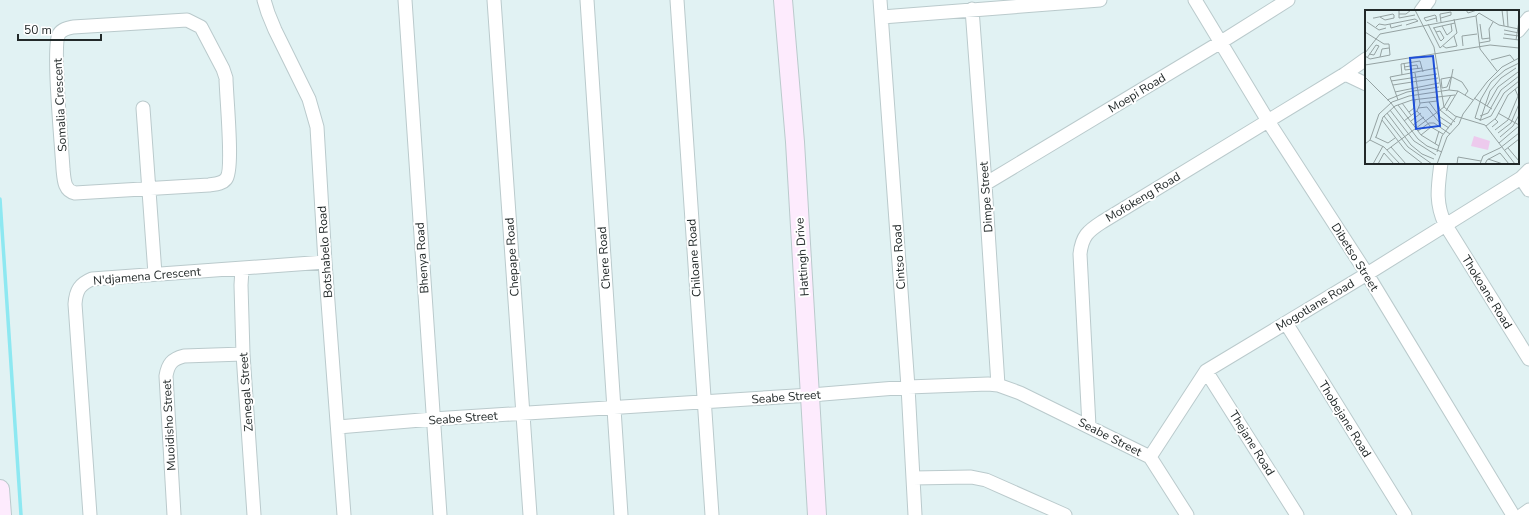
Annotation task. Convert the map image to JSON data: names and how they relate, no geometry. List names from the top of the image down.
{
  "streets": {
    "street": [
      "Moepi Road",
      "Somalia Crescent",
      "Dimpe Street",
      "Mofokeng Road",
      "Botshabelo Road",
      "Chepape Road",
      "Hattingh Drive",
      "Cintso Road",
      "Dibetso Street",
      "Bhenya Road",
      "Chere Road",
      "Chiloane Road",
      "N'djamena Crescent",
      "Thokoane Road",
      "Mogotlane Road",
      "Zenegal Street",
      "Seabe Street",
      "Thobejane Road",
      "Muoidisho Street",
      "Thejane Road"
    ]
  },
  "crossings": [
    ["Moepi Road", "Dimpe Street"],
    ["Moepi Road", "Dibetso Street"],
    ["Dimpe Street", "Seabe Street"],
    ["Mofokeng Road", "Dibetso Street"],
    ["Mofokeng Road", "Seabe Street"],
    ["Botshabelo Road", "N'djamena Crescent"],
    ["Botshabelo Road", "Seabe Street"],
    ["Chepape Road", "Seabe Street"],
    ["Hattingh Drive", "Seabe Street"],
    ["Cintso Road", "Seabe Street"],
    ["Dibetso Street", "Mogotlane Road"],
    ["Bhenya Road", "Seabe Street"],
    ["Chere Road", "Seabe Street"],
    ["Chiloane Road", "Seabe Street"],
    ["N'djamena Crescent", "Zenegal Street"],
    ["Thokoane Road", "Mogotlane Road"],
    ["Mogotlane Road", "Seabe Street"],
    ["Mogotlane Road", "Thobejane Road"],
    ["Mogotlane Road", "Thejane Road"],
    ["Zenegal Street", "Muoidisho Street"]
  ],
  "scale_bar": "50 m"
}
